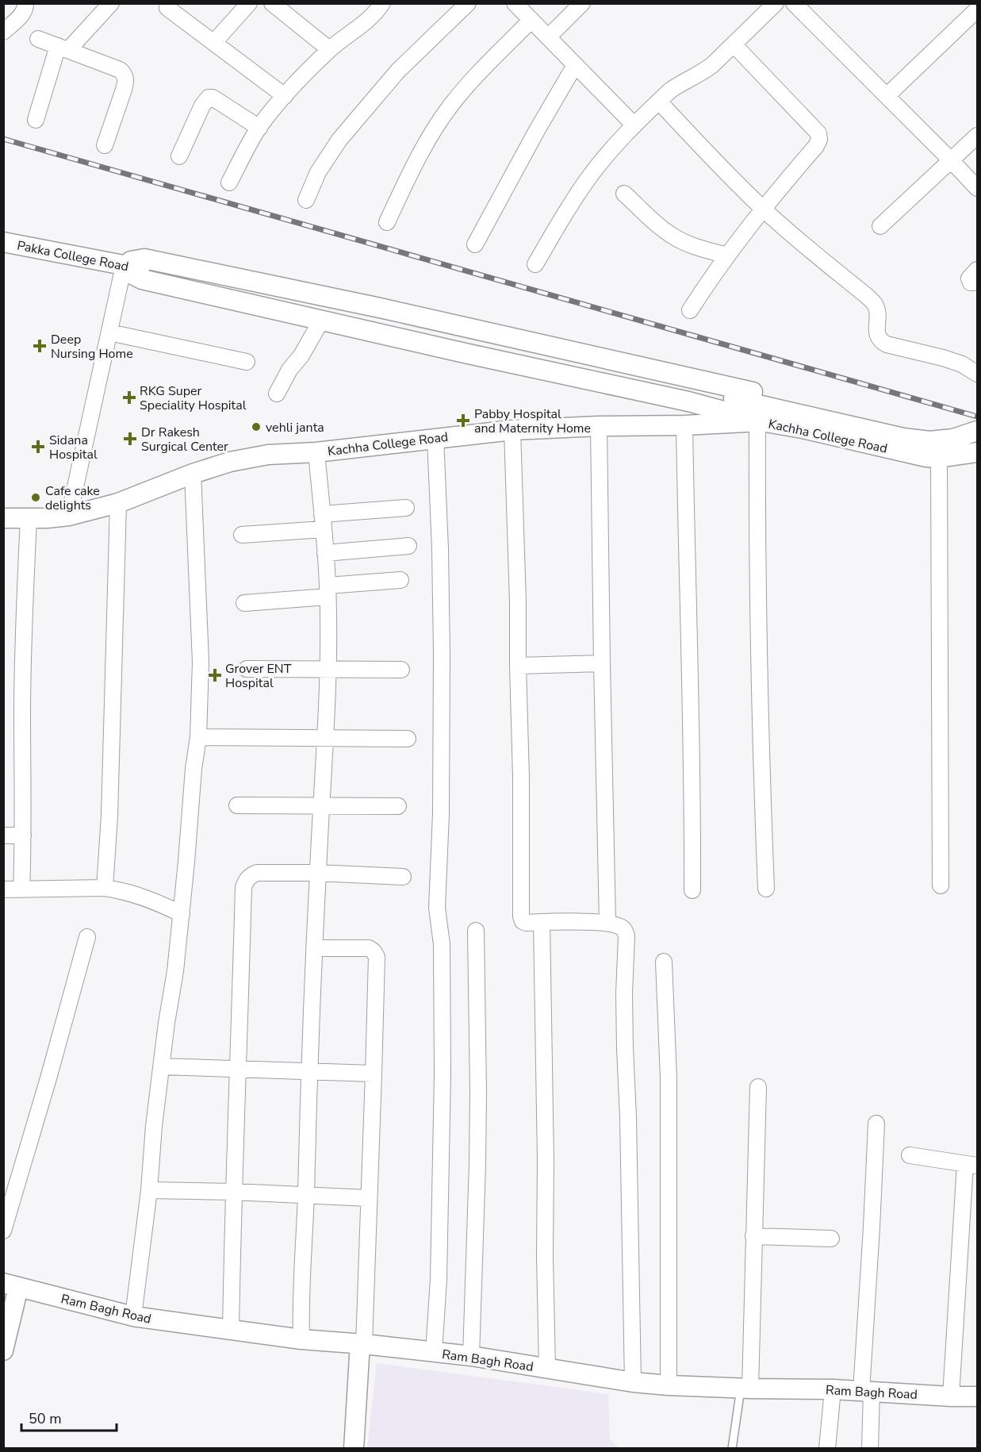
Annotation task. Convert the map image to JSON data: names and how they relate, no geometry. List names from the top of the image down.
{
  "streets": {
    "street": ["Pakka College Road", "Kachha College Road", "Ram Bagh Road"]
  },
  "places": {
    "health": [
      "Deep Nursing Home",
      "RKG Super Speciality Hospital",
      "Pabby Hospital and Maternity Home",
      "Dr Rakesh Surgical Center",
      "Sidana Hospital",
      "Grover ENT Hospital"
    ],
    "other": ["vehli janta", "Cafe cake delights"]
  },
  "scale_bar": "50 m"
}
